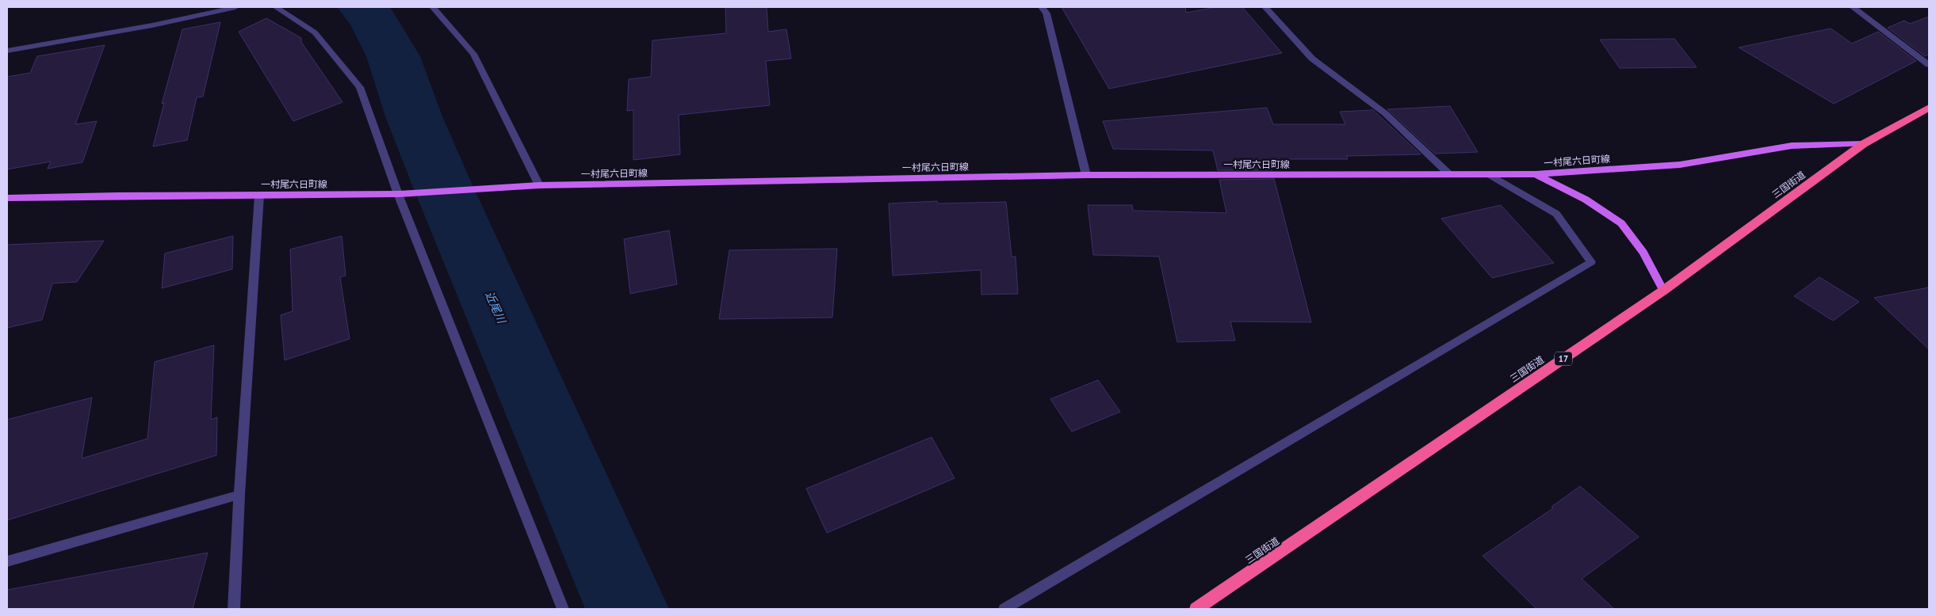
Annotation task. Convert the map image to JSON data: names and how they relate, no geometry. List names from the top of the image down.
{
  "streets": {
    "highway": ["三国街道", "17"],
    "main road": ["一村尾六日町線"]
  },
  "crossings": [
    ["一村尾六日町線", "三国街道"]
  ],
  "water": ["近尾川"]
}
